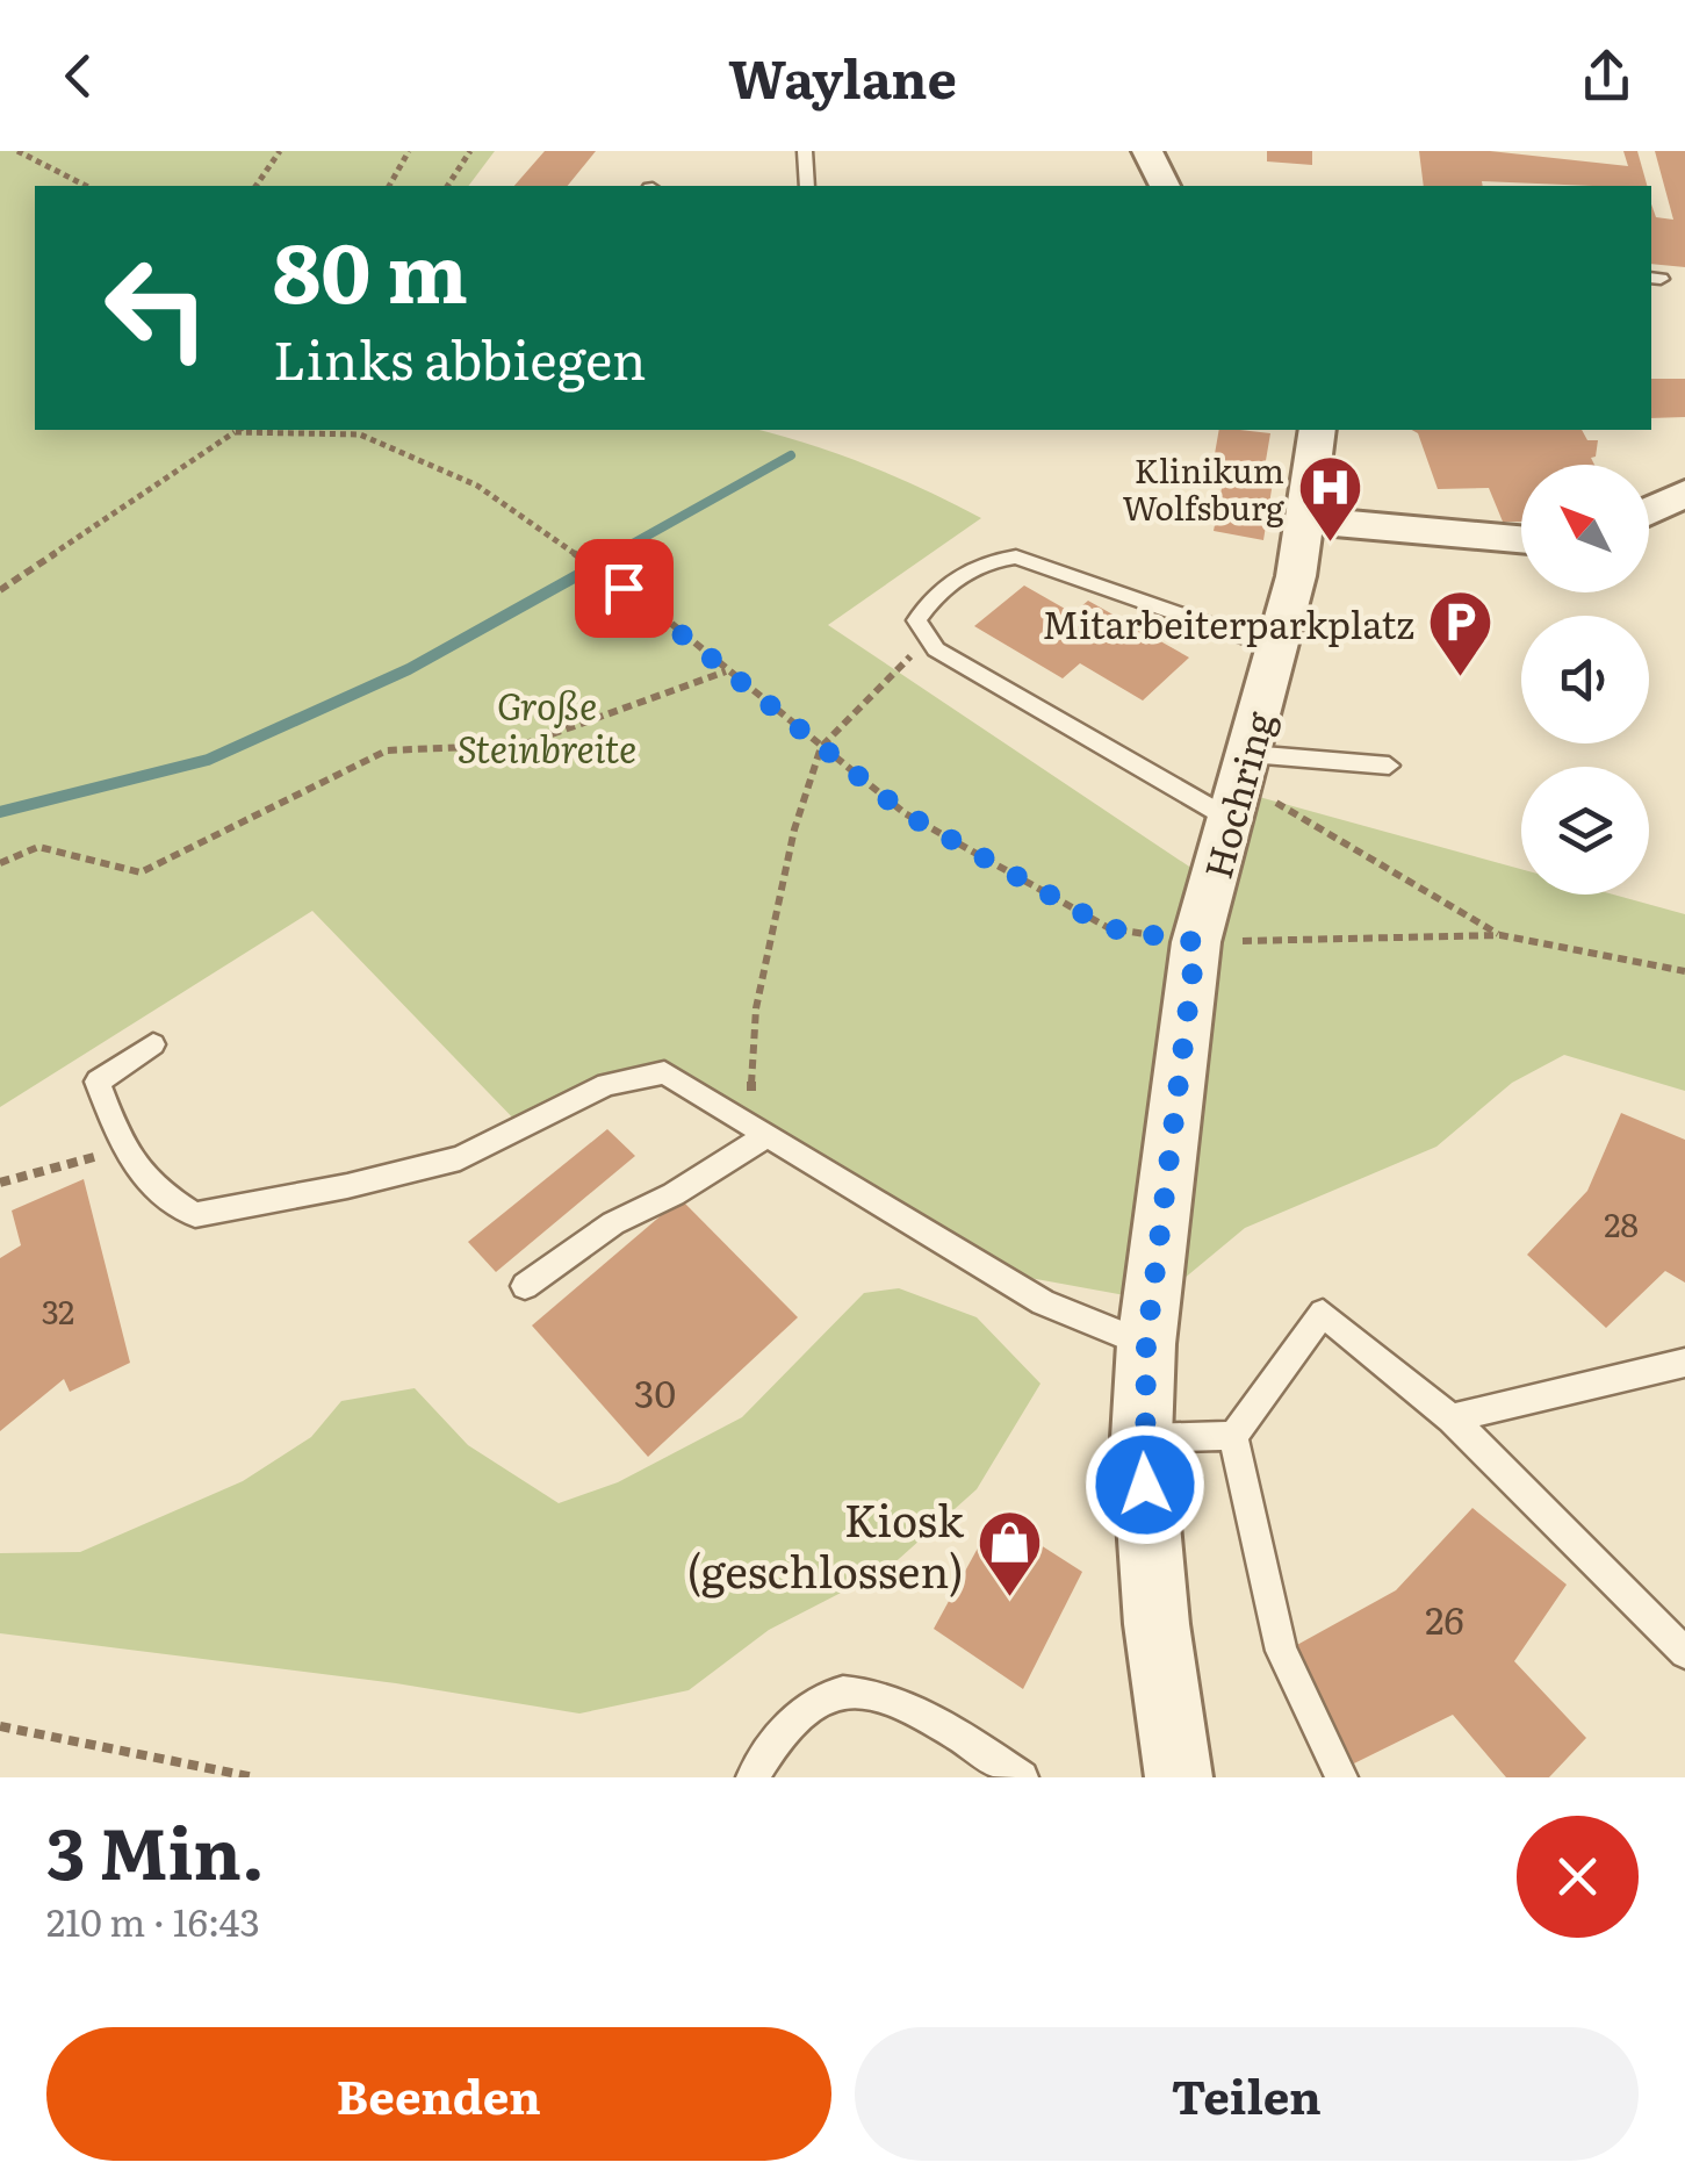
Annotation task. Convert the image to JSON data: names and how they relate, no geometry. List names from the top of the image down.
{
  "streets": {
    "street": ["Hochring"]
  },
  "parks": ["Große Steinbreite"],
  "places": {
    "hospital": ["Klinikum Wolfsburg"],
    "parking": ["Mitarbeiterparkplatz"],
    "shop": ["Kiosk (geschlossen)"]
  },
  "house_numbers": [
    "28",
    "32",
    "30",
    "26"
  ],
  "north": "top left",
  "page": {
    "header": "Waylane",
    "turn": ["80 m", "Links abbiegen"],
    "heading": ["3 Min.", "210 m · 16:43"],
    "buttons": ["Beenden", "Teilen"]
  }
}
